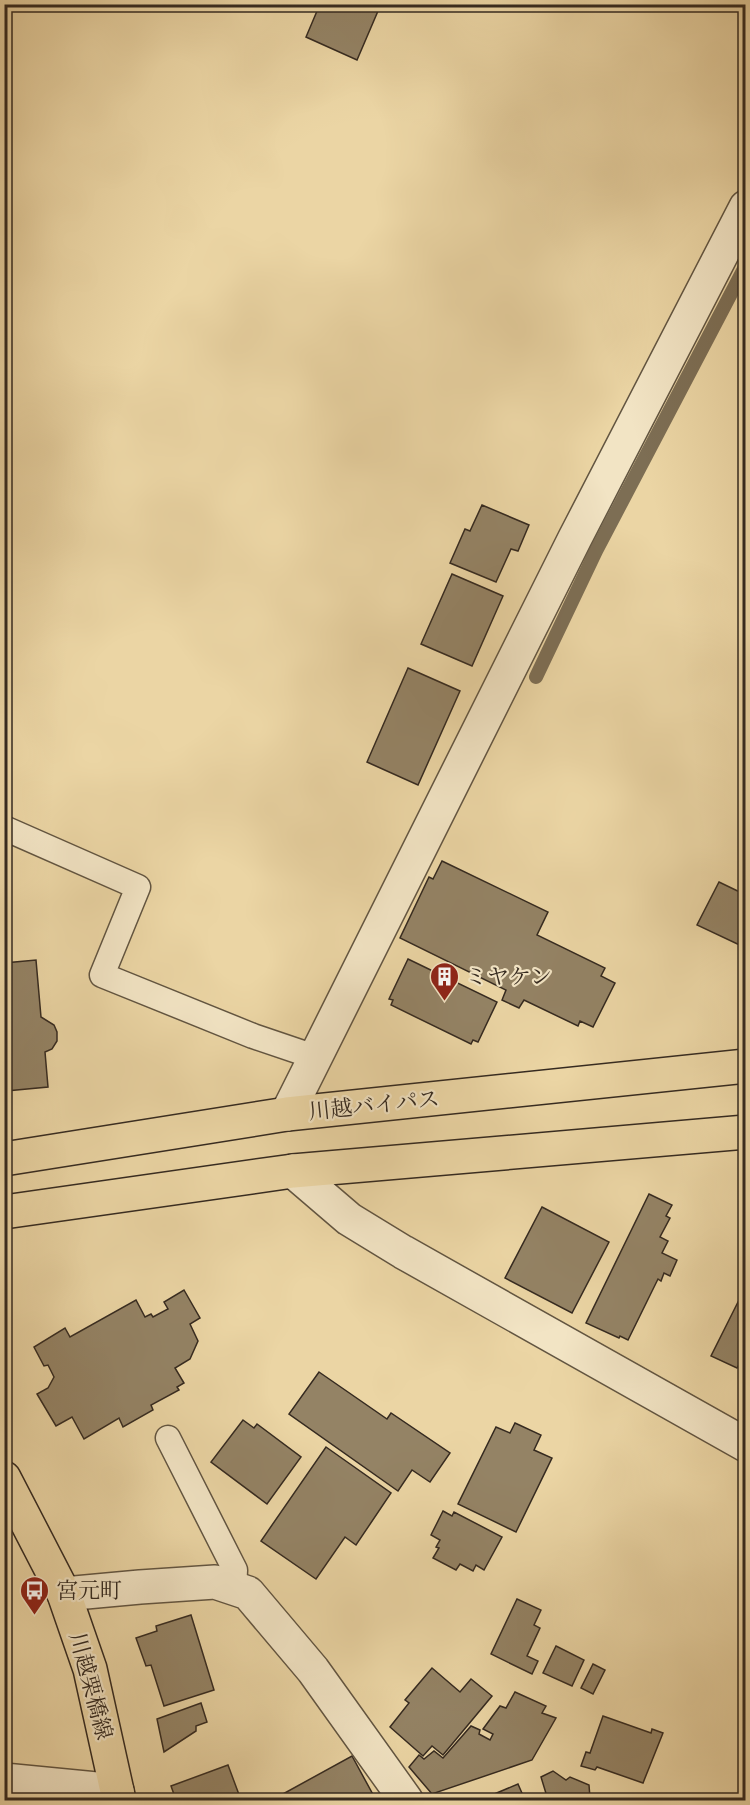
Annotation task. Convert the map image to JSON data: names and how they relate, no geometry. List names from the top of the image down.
{
  "streets": {
    "main road": ["川越バイパス", "川越栗橋線"]
  },
  "places": {
    "building": ["ミヤケン"],
    "bus stop": ["宮元町"]
  }
}
